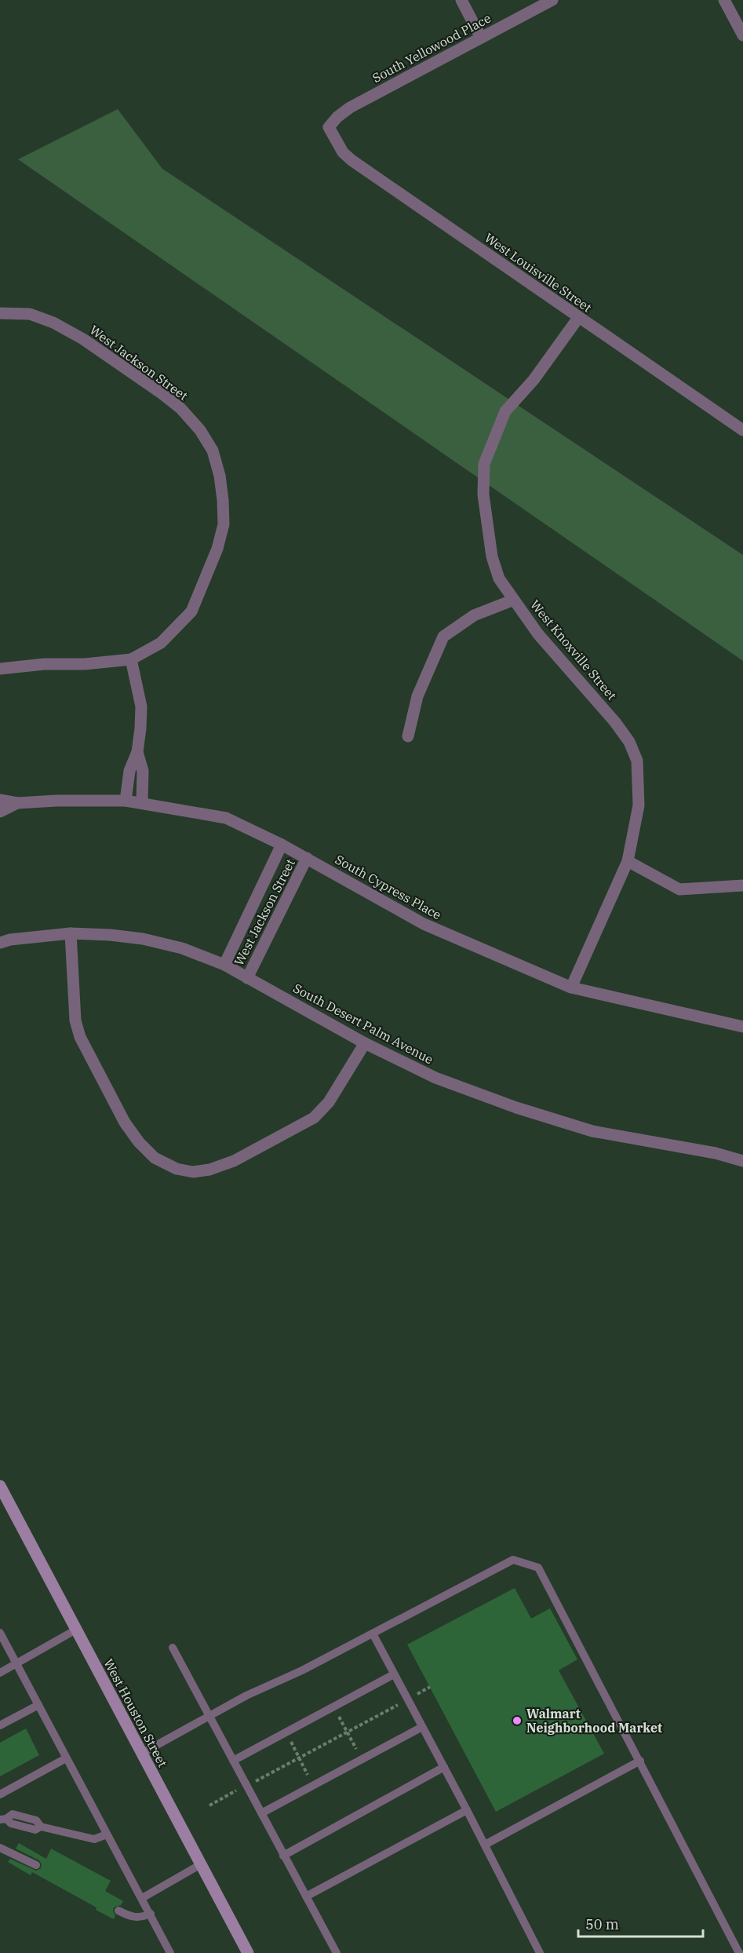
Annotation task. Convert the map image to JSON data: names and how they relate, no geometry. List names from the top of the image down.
{
  "streets": {
    "main road": ["West Houston Street"],
    "street": [
      "South Yellowood Place",
      "West Louisville Street",
      "West Jackson Street",
      "West Knoxville Street",
      "South Cypress Place",
      "South Desert Palm Avenue"
    ]
  },
  "crossings": [
    ["South Yellowood Place", "West Louisville Street"],
    ["West Louisville Street", "West Knoxville Street"],
    ["West Jackson Street", "South Cypress Place"],
    ["West Jackson Street", "South Desert Palm Avenue"],
    ["West Knoxville Street", "South Cypress Place"]
  ],
  "places": ["Walmart Neighborhood Market"],
  "scale_bar": "50 m"
}
